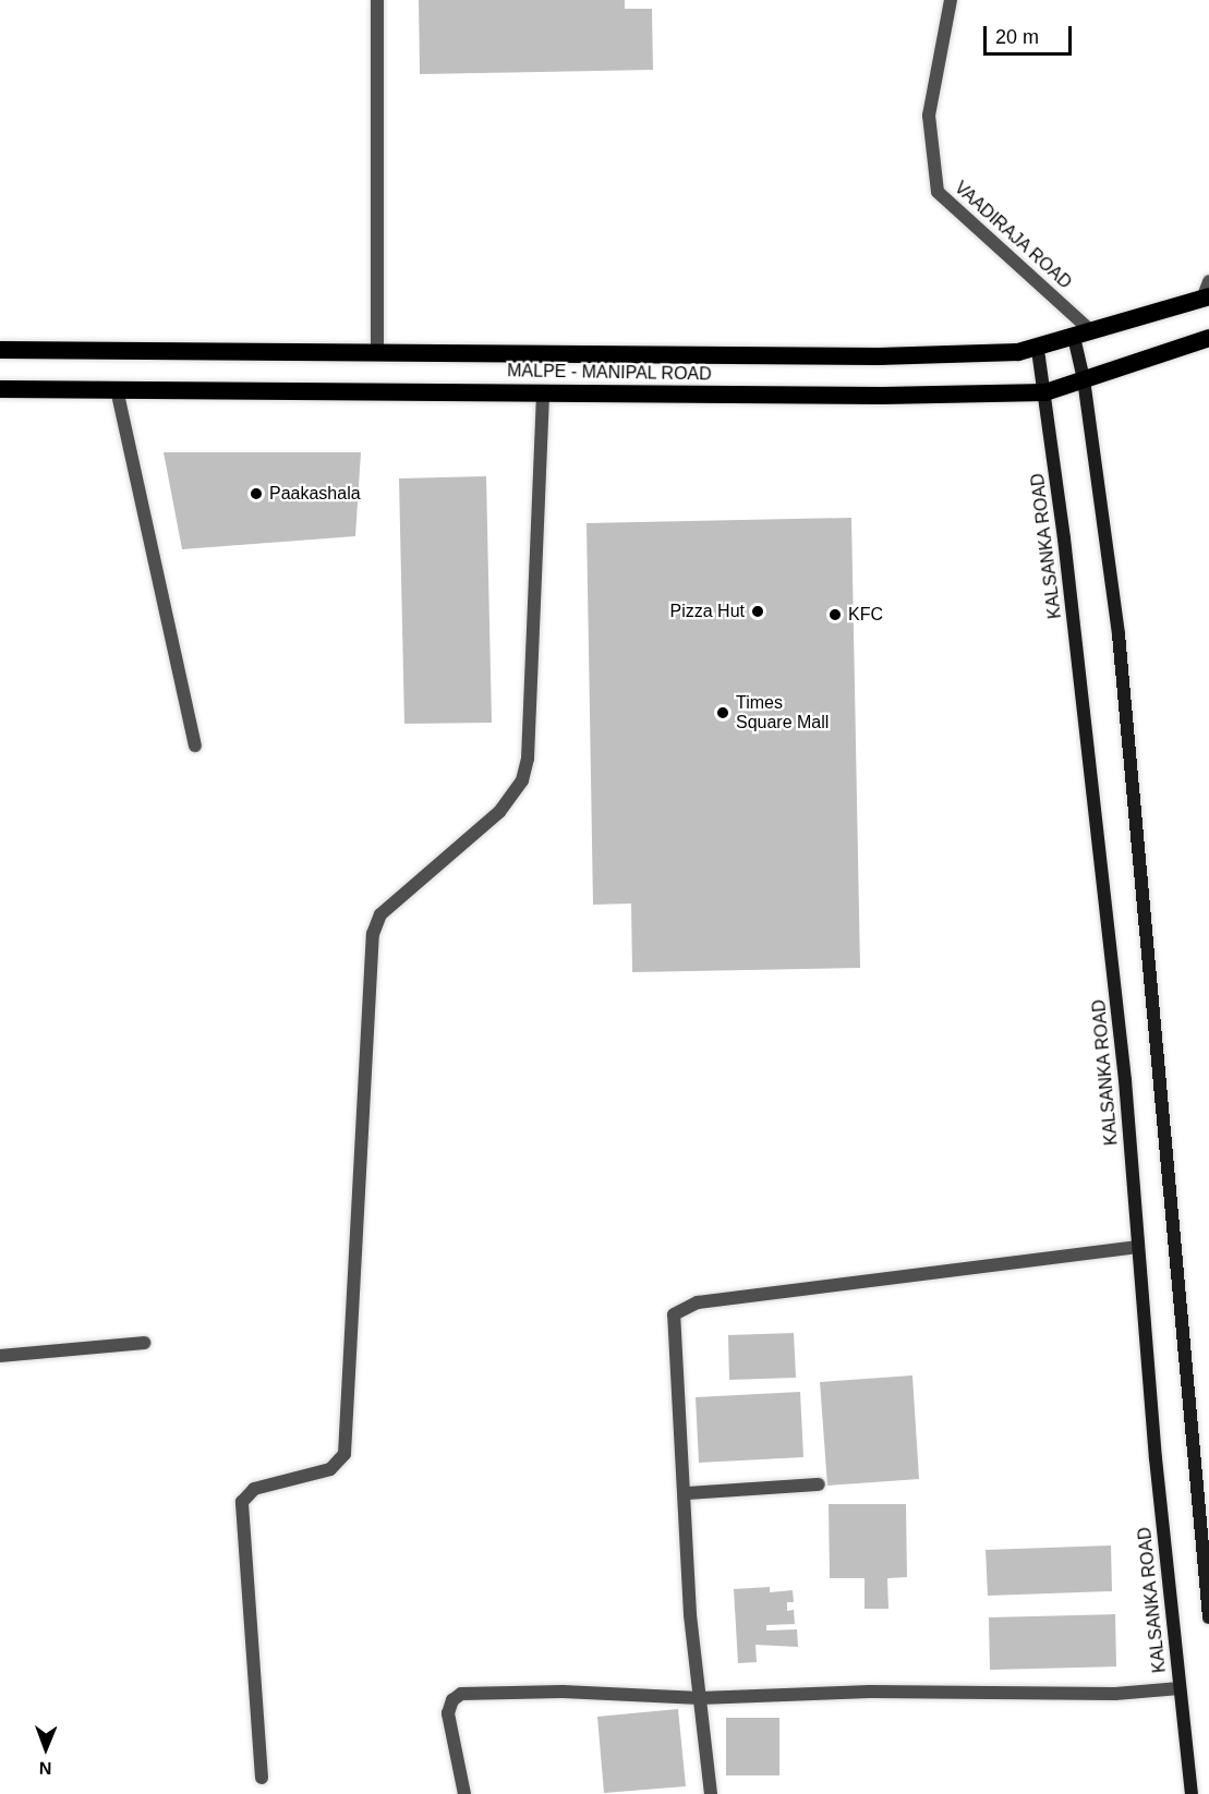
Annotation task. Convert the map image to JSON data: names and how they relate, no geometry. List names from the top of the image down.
{
  "streets": {
    "highway": ["MALPE - MANIPAL ROAD"],
    "main road": ["KALSANKA ROAD"],
    "street": ["VAADIRAJA ROAD"]
  },
  "crossings": [
    ["VAADIRAJA ROAD", "MALPE - MANIPAL ROAD"],
    ["MALPE - MANIPAL ROAD", "KALSANKA ROAD"]
  ],
  "places": [
    "Paakashala",
    "Pizza Hut",
    "KFC",
    "Times Square Mall"
  ],
  "scale_bar": "20 m",
  "north": "bottom"
}
